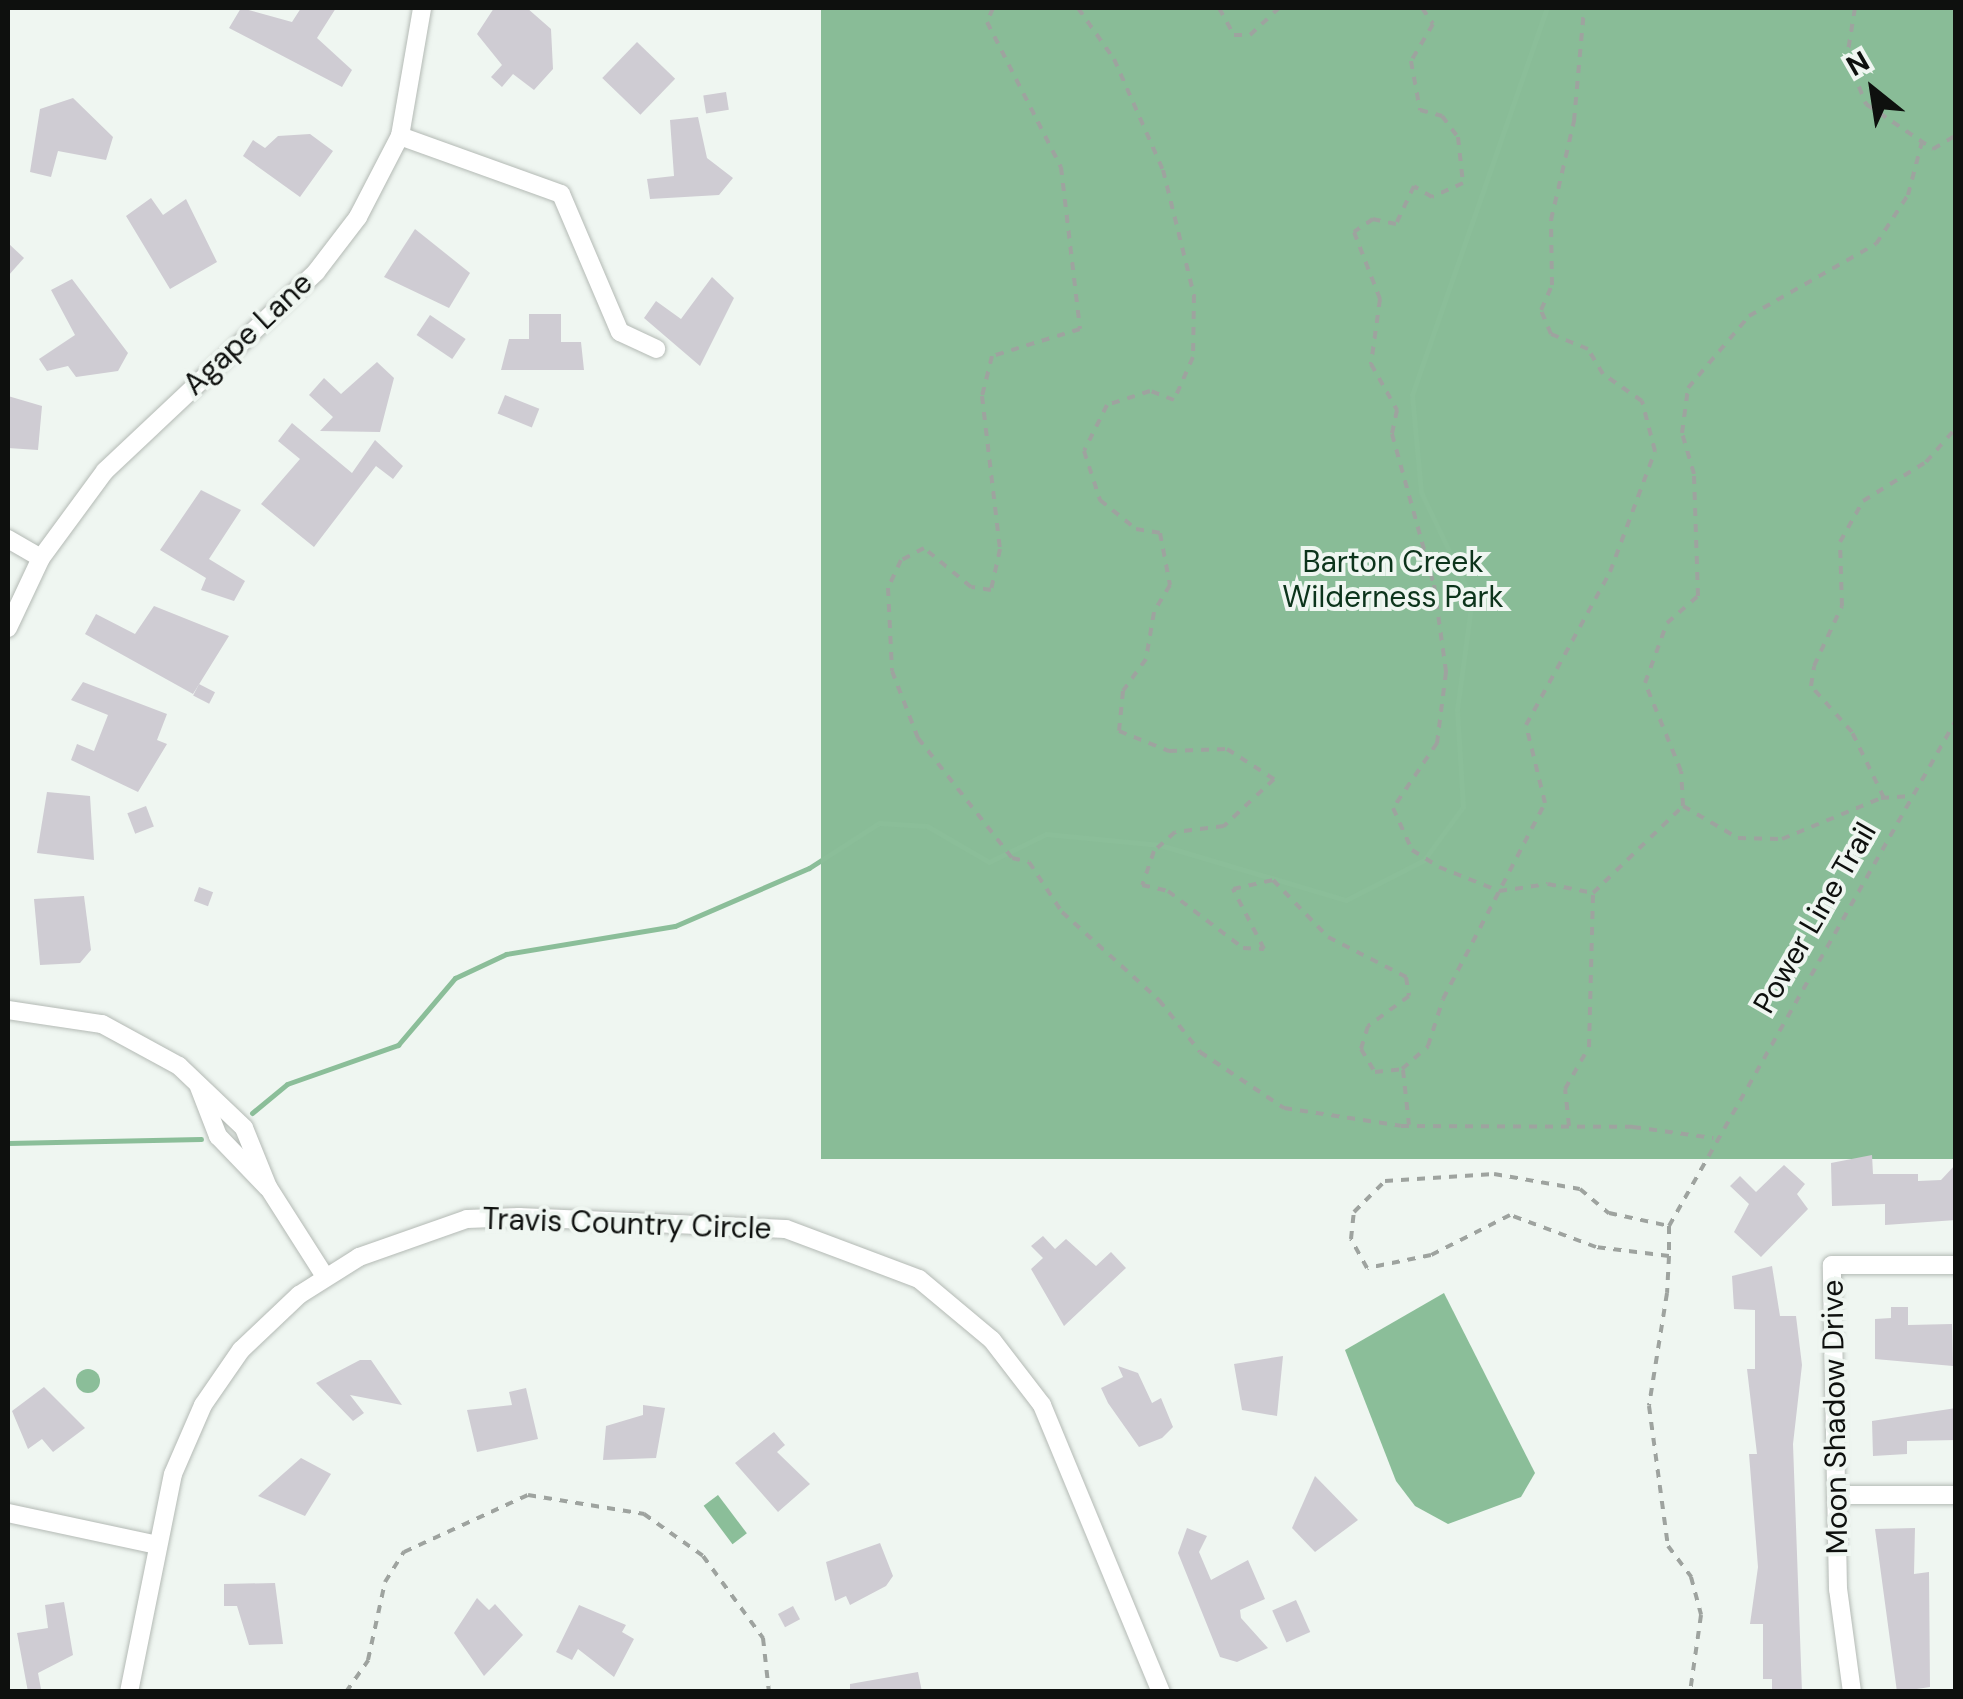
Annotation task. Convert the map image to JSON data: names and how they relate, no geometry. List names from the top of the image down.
{
  "streets": {
    "street": ["Agape Lane", "Travis Country Circle", "Moon Shadow Drive"],
    "path": ["Power Line Trail"]
  },
  "parks": ["Barton Creek Wilderness Park"],
  "north": "top left"
}
